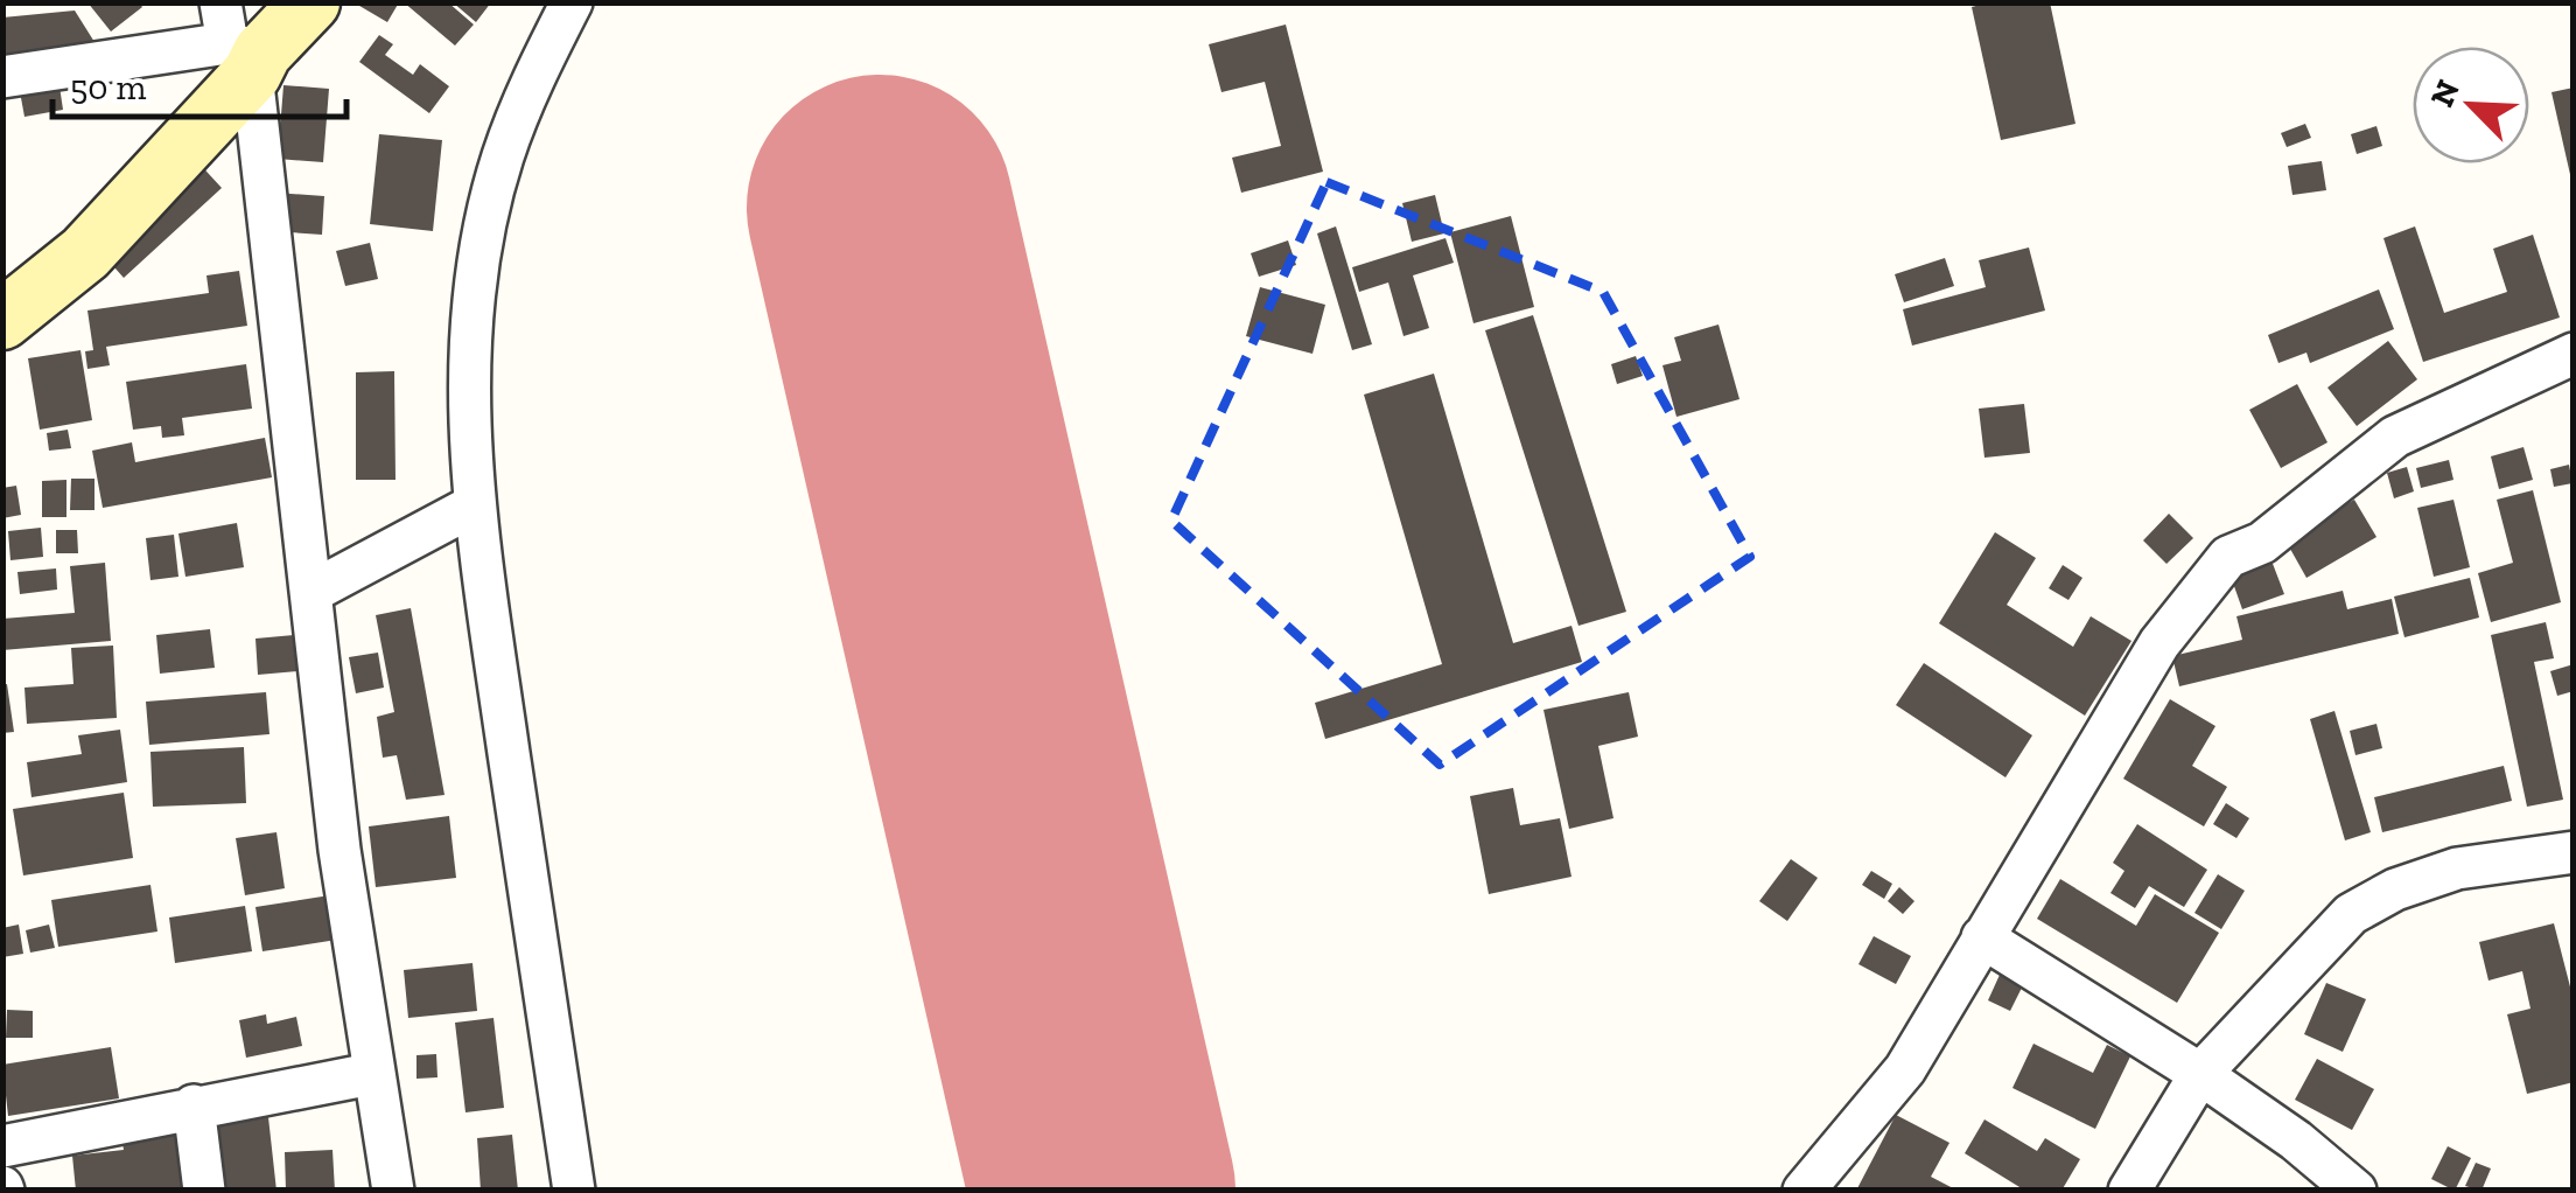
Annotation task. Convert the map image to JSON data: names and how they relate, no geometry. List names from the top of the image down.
{
  "scale_bar": "50 m",
  "north": "top left"
}
